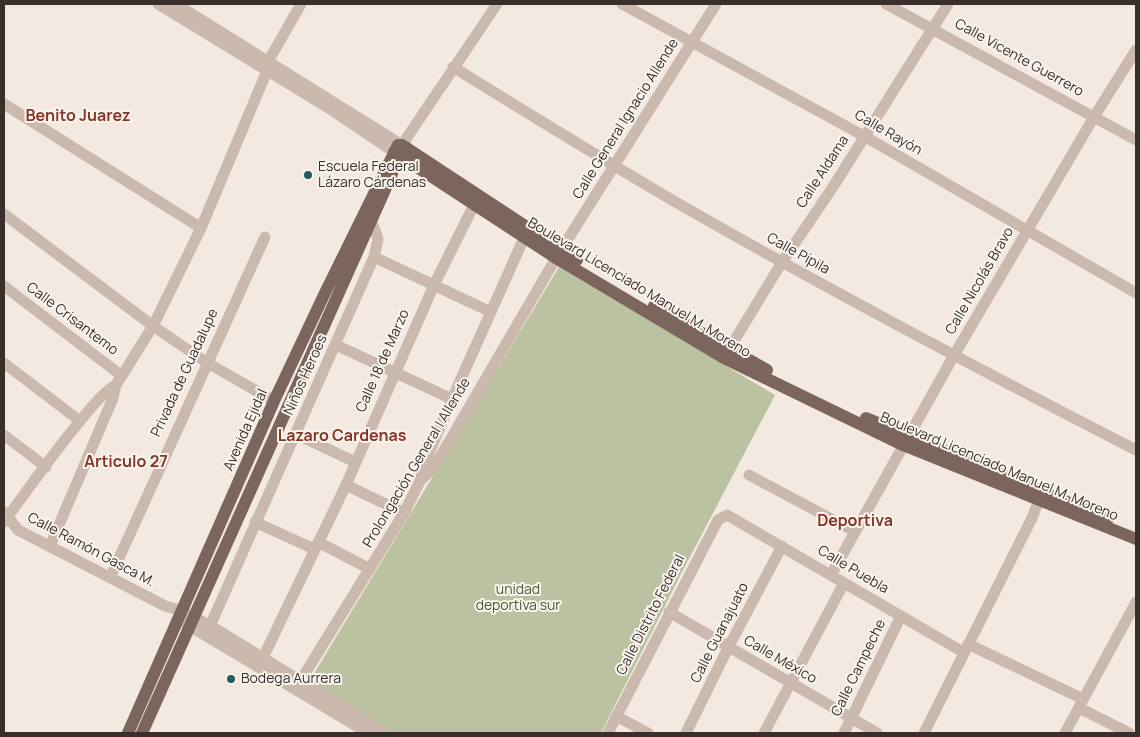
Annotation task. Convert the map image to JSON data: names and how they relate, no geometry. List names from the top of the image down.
{
  "streets": {
    "main road": ["Boulevard Licenciado Manuel M. Moreno", "Avenida Ejidal"],
    "street": [
      "Calle Vicente Guerrero",
      "Calle General Ignacio Allende",
      "Calle Rayón",
      "Calle Aldama",
      "Calle Pípila",
      "Calle Nicolás Bravo",
      "Calle Crisantemo",
      "Calle 18 de Marzo",
      "Privada de Guadalupe",
      "Niños Heroes",
      "Prolongación General I Allende",
      "Calle Ramón Gasca M.",
      "Calle Puebla",
      "Calle Distrito Federal",
      "Calle Guanajuato",
      "Calle México",
      "Calle Campeche"
    ]
  },
  "crossings": [
    ["Calle Vicente Guerrero", "Calle Aldama"],
    ["Calle Vicente Guerrero", "Calle Nicolás Bravo"],
    ["Calle General Ignacio Allende", "Calle Rayón"],
    ["Calle General Ignacio Allende", "Calle Pípila"],
    ["Calle General Ignacio Allende", "Boulevard Licenciado Manuel M. Moreno"],
    ["Calle General Ignacio Allende", "Prolongación General I Allende"],
    ["Calle Rayón", "Calle Aldama"],
    ["Calle Rayón", "Calle Nicolás Bravo"],
    ["Calle Aldama", "Calle Pípila"],
    ["Calle Aldama", "Boulevard Licenciado Manuel M. Moreno"],
    ["Calle Pípila", "Calle Nicolás Bravo"],
    ["Calle Nicolás Bravo", "Boulevard Licenciado Manuel M. Moreno"],
    ["Calle Nicolás Bravo", "Calle Puebla"],
    ["Boulevard Licenciado Manuel M. Moreno", "Calle 18 de Marzo"],
    ["Boulevard Licenciado Manuel M. Moreno", "Avenida Ejidal"],
    ["Boulevard Licenciado Manuel M. Moreno", "Prolongación General I Allende"],
    ["Calle 18 de Marzo", "Calle Ramón Gasca M."],
    ["Privada de Guadalupe", "Calle Ramón Gasca M."],
    ["Niños Heroes", "Avenida Ejidal"],
    ["Niños Heroes", "Calle Ramón Gasca M."],
    ["Avenida Ejidal", "Calle Ramón Gasca M."],
    ["Prolongación General I Allende", "Calle Ramón Gasca M."],
    ["Calle Puebla", "Calle Distrito Federal"],
    ["Calle Puebla", "Calle Guanajuato"],
    ["Calle Puebla", "Calle Campeche"],
    ["Calle Distrito Federal", "Calle México"],
    ["Calle Guanajuato", "Calle México"],
    ["Calle México", "Calle Campeche"]
  ],
  "districts": [
    "Benito Juarez",
    "Lazaro Cardenas",
    "Articulo 27",
    "Deportiva"
  ],
  "parks": ["unidad deportiva sur"],
  "places": ["Escuela Federal Lázaro Cárdenas", "Bodega Aurrera"]
}
